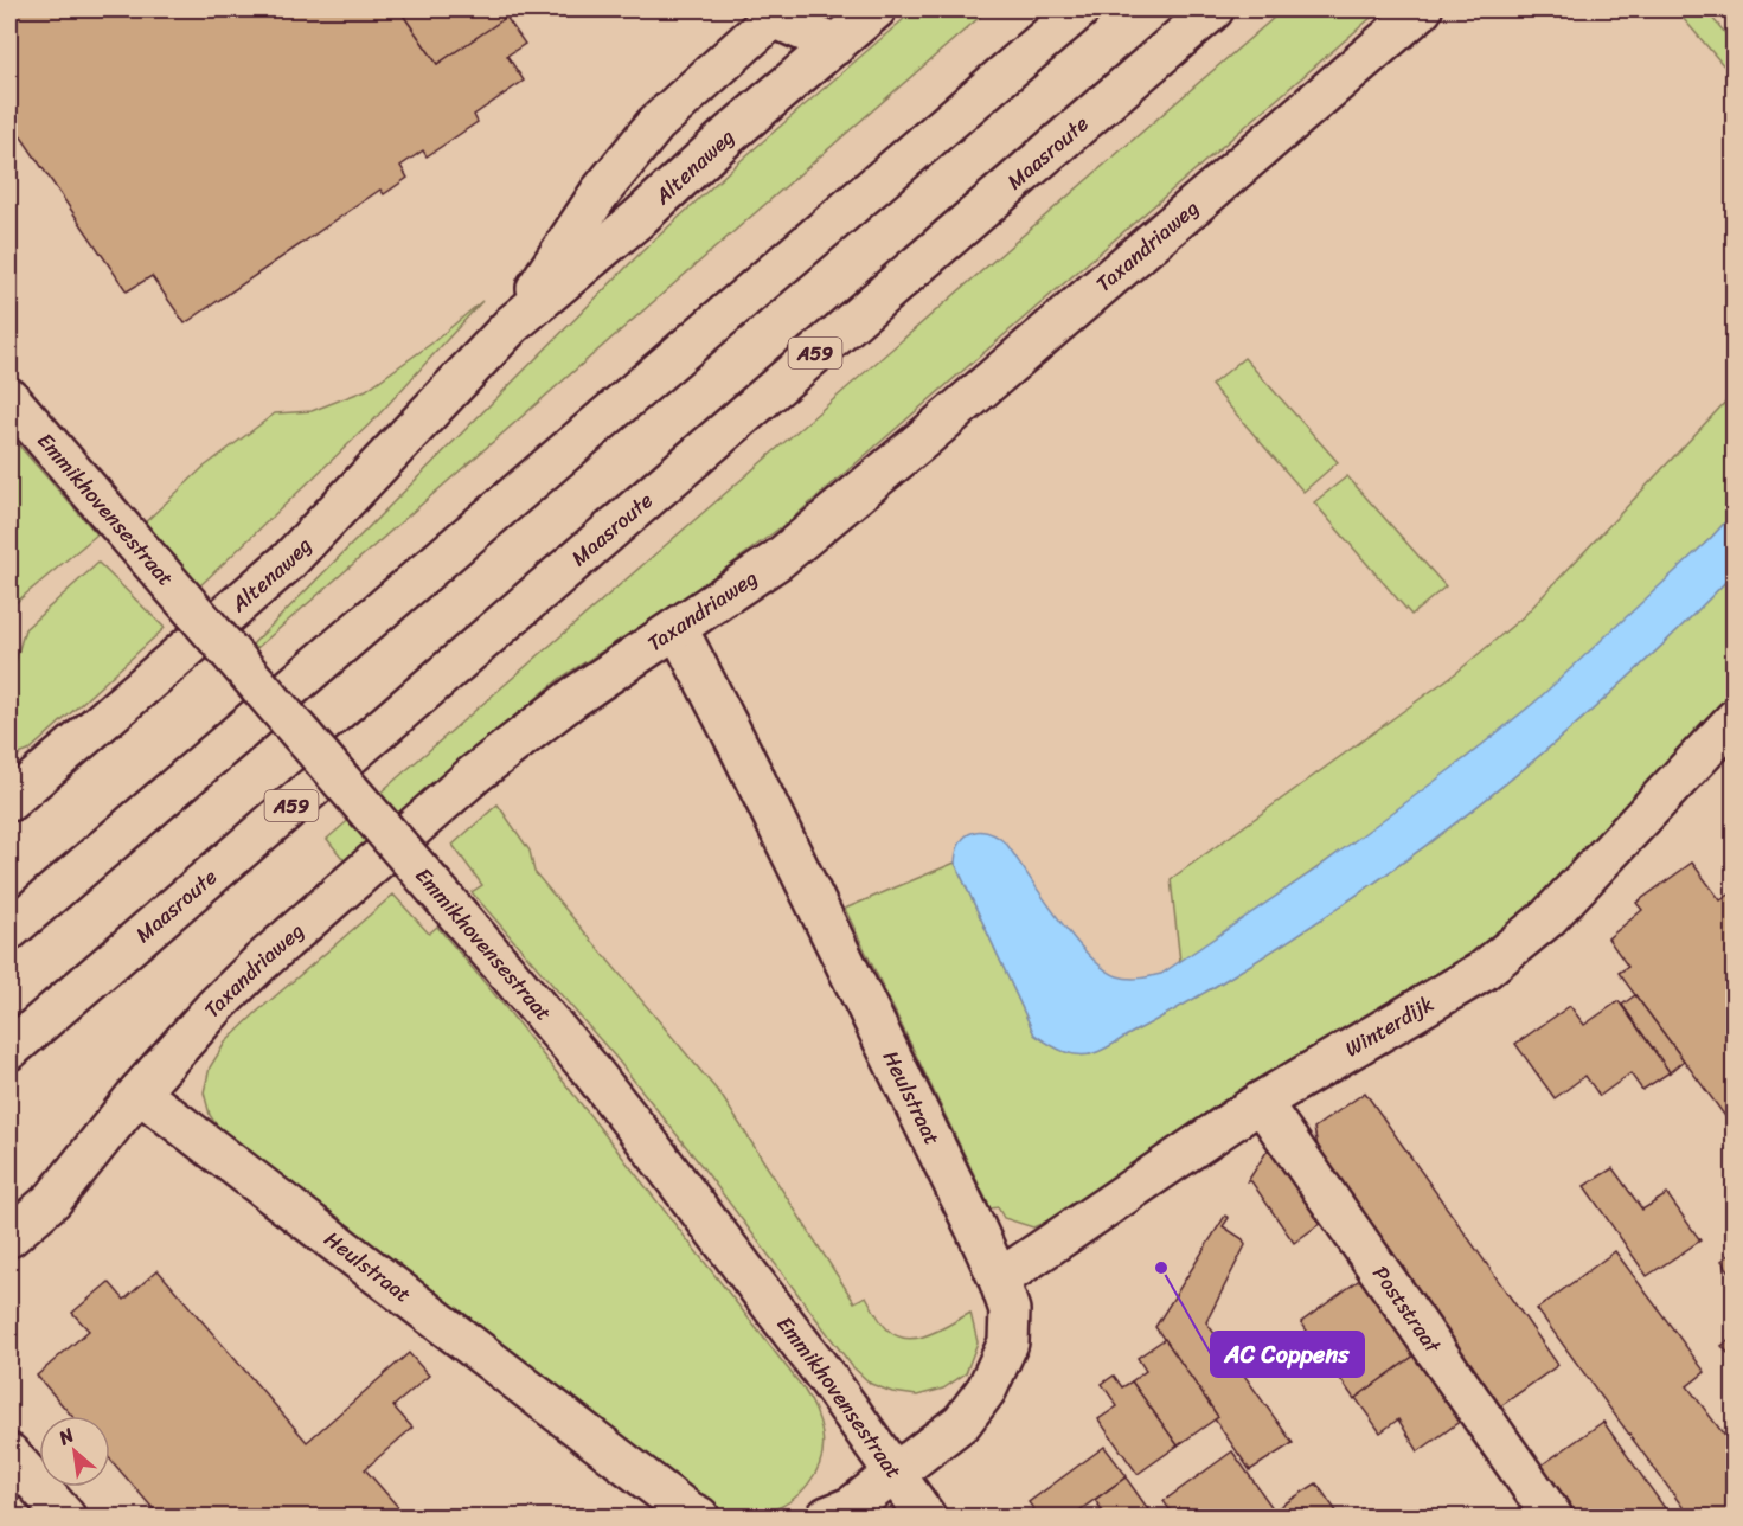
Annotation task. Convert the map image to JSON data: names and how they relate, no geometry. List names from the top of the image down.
{
  "streets": {
    "main road": [
      "Maasroute",
      "Altenaweg",
      "Taxandriaweg",
      "A59",
      "Emmikhovensestraat",
      "Winterdijk",
      "Heulstraat",
      "Poststraat"
    ]
  },
  "crossings": [
    ["Taxandriaweg", "Heulstraat"],
    ["Emmikhovensestraat", "Heulstraat"],
    ["Winterdijk", "Heulstraat"],
    ["Winterdijk", "Poststraat"]
  ],
  "places": ["AC Coppens"],
  "north": "top left"
}
